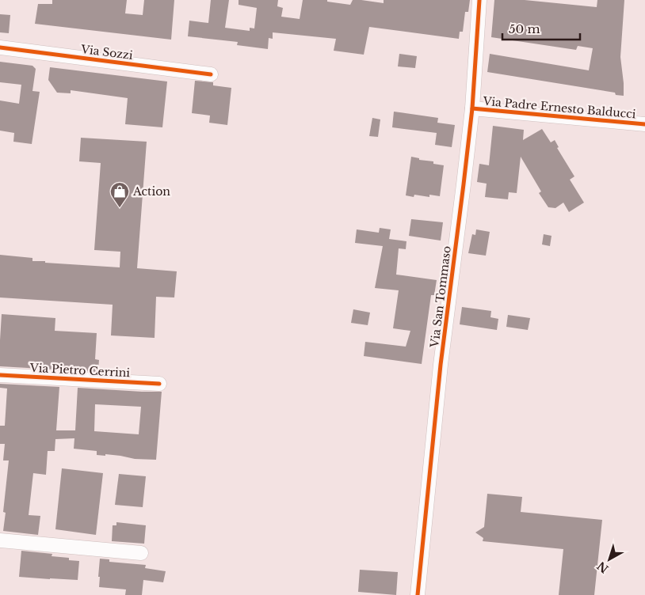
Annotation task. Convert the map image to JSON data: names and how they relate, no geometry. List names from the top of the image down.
{
  "streets": {
    "street": [
      "Via Sozzi",
      "Via Padre Ernesto Balducci",
      "Via San Tommaso",
      "Via Pietro Cerrini"
    ]
  },
  "crossings": [
    ["Via Padre Ernesto Balducci", "Via San Tommaso"]
  ],
  "places": {
    "shop": ["Action"]
  },
  "scale_bar": "50 m",
  "north": "bottom left"
}
